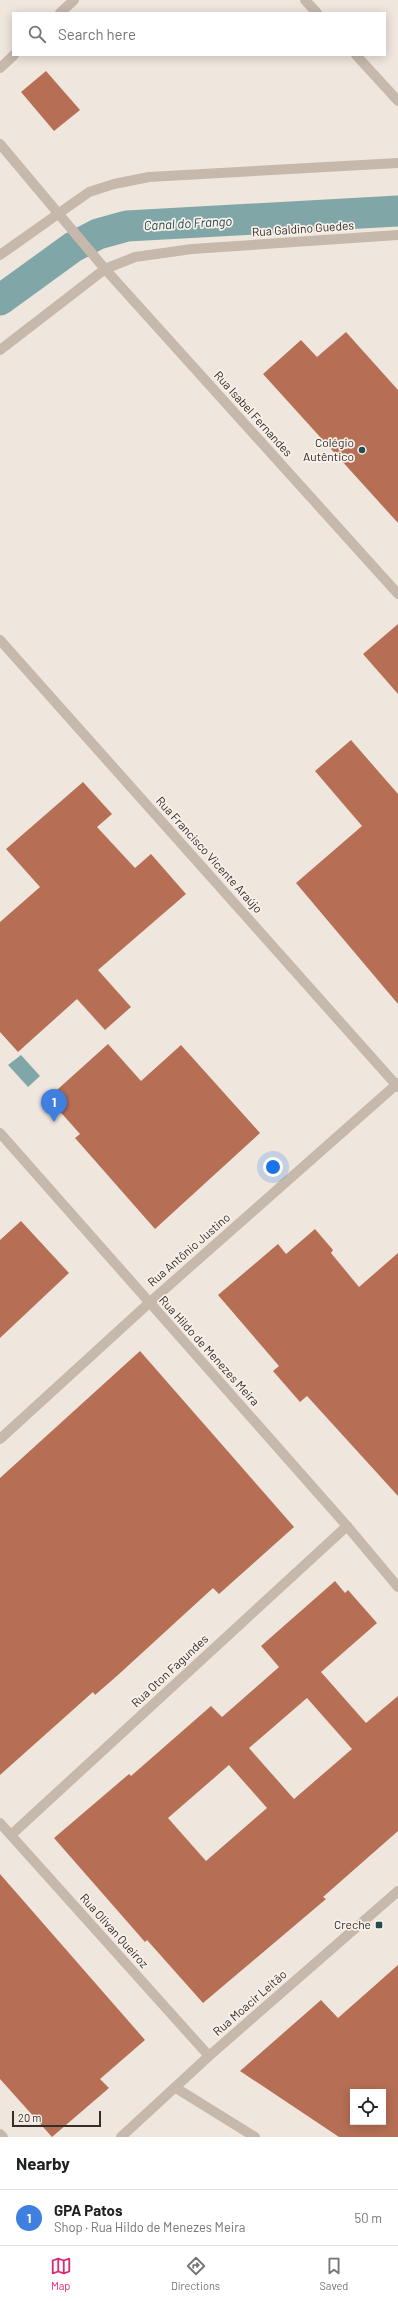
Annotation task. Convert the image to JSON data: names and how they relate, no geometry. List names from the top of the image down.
{
  "streets": {
    "street": [
      "Rua Galdino Guedes",
      "Rua Isabel Fernandes",
      "Rua Francisco Vicente Araújo",
      "Rua Antônio Justino",
      "Rua Hildo de Menezes Meira",
      "Rua Oton Fagundes",
      "Rua Olivan Queiroz",
      "Rua Moacir Leitão"
    ]
  },
  "crossings": [
    ["Rua Galdino Guedes", "Rua Isabel Fernandes"],
    ["Rua Francisco Vicente Araújo", "Rua Antônio Justino"],
    ["Rua Antônio Justino", "Rua Hildo de Menezes Meira"],
    ["Rua Hildo de Menezes Meira", "Rua Oton Fagundes"],
    ["Rua Oton Fagundes", "Rua Olivan Queiroz"],
    ["Rua Olivan Queiroz", "Rua Moacir Leitão"]
  ],
  "water": ["Canal do Frango"],
  "places": {
    "other": ["Colégio Autêntico"],
    "transit": ["Creche"]
  },
  "scale_bar": "20 m",
  "page": {
    "search": "Search here",
    "pins": "1",
    "scale": "20 m",
    "heading": "Nearby",
    "list": [
      {
        "mark": "1",
        "name": "GPA Patos",
        "note": "Shop · Rua Hildo de Menezes Meira",
        "value": "50 m"
      }
    ],
    "nav": ["Map", "Directions", "Saved"]
  }
}
